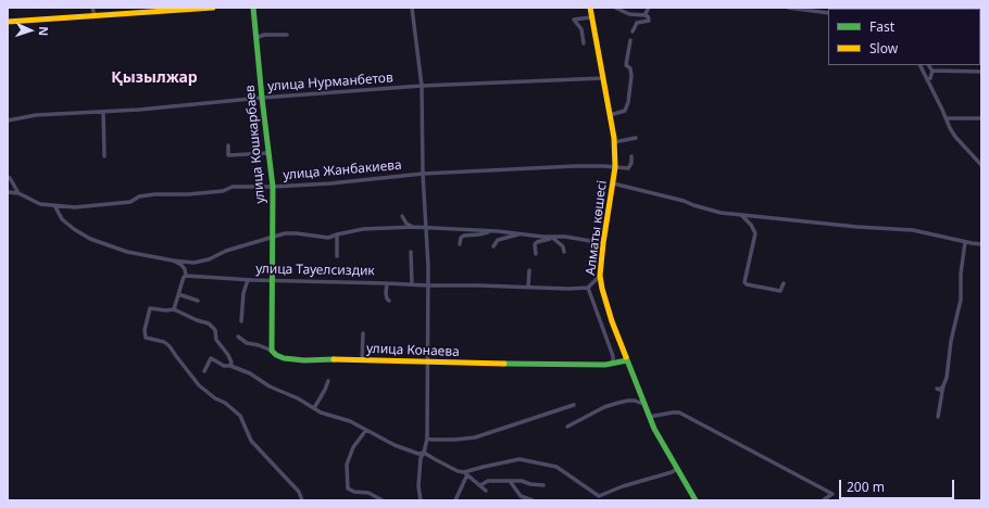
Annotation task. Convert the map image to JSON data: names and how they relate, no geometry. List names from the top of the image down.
{
  "streets": {
    "street": [
      "улица Нурманбетов",
      "улица Кошкарбаев",
      "улица Жанбакиева",
      "Алматы көшесі",
      "улица Тауелсиздик",
      "улица Конаева"
    ]
  },
  "crossings": [
    ["улица Нурманбетов", "улица Кошкарбаев"],
    ["улица Нурманбетов", "Алматы көшесі"],
    ["улица Кошкарбаев", "улица Жанбакиева"],
    ["улица Кошкарбаев", "улица Тауелсиздик"],
    ["улица Жанбакиева", "Алматы көшесі"],
    ["Алматы көшесі", "улица Конаева"]
  ],
  "districts": ["Қызылжар"],
  "legend": ["Fast", "Slow"],
  "scale_bar": "200 m",
  "north": "right"
}
